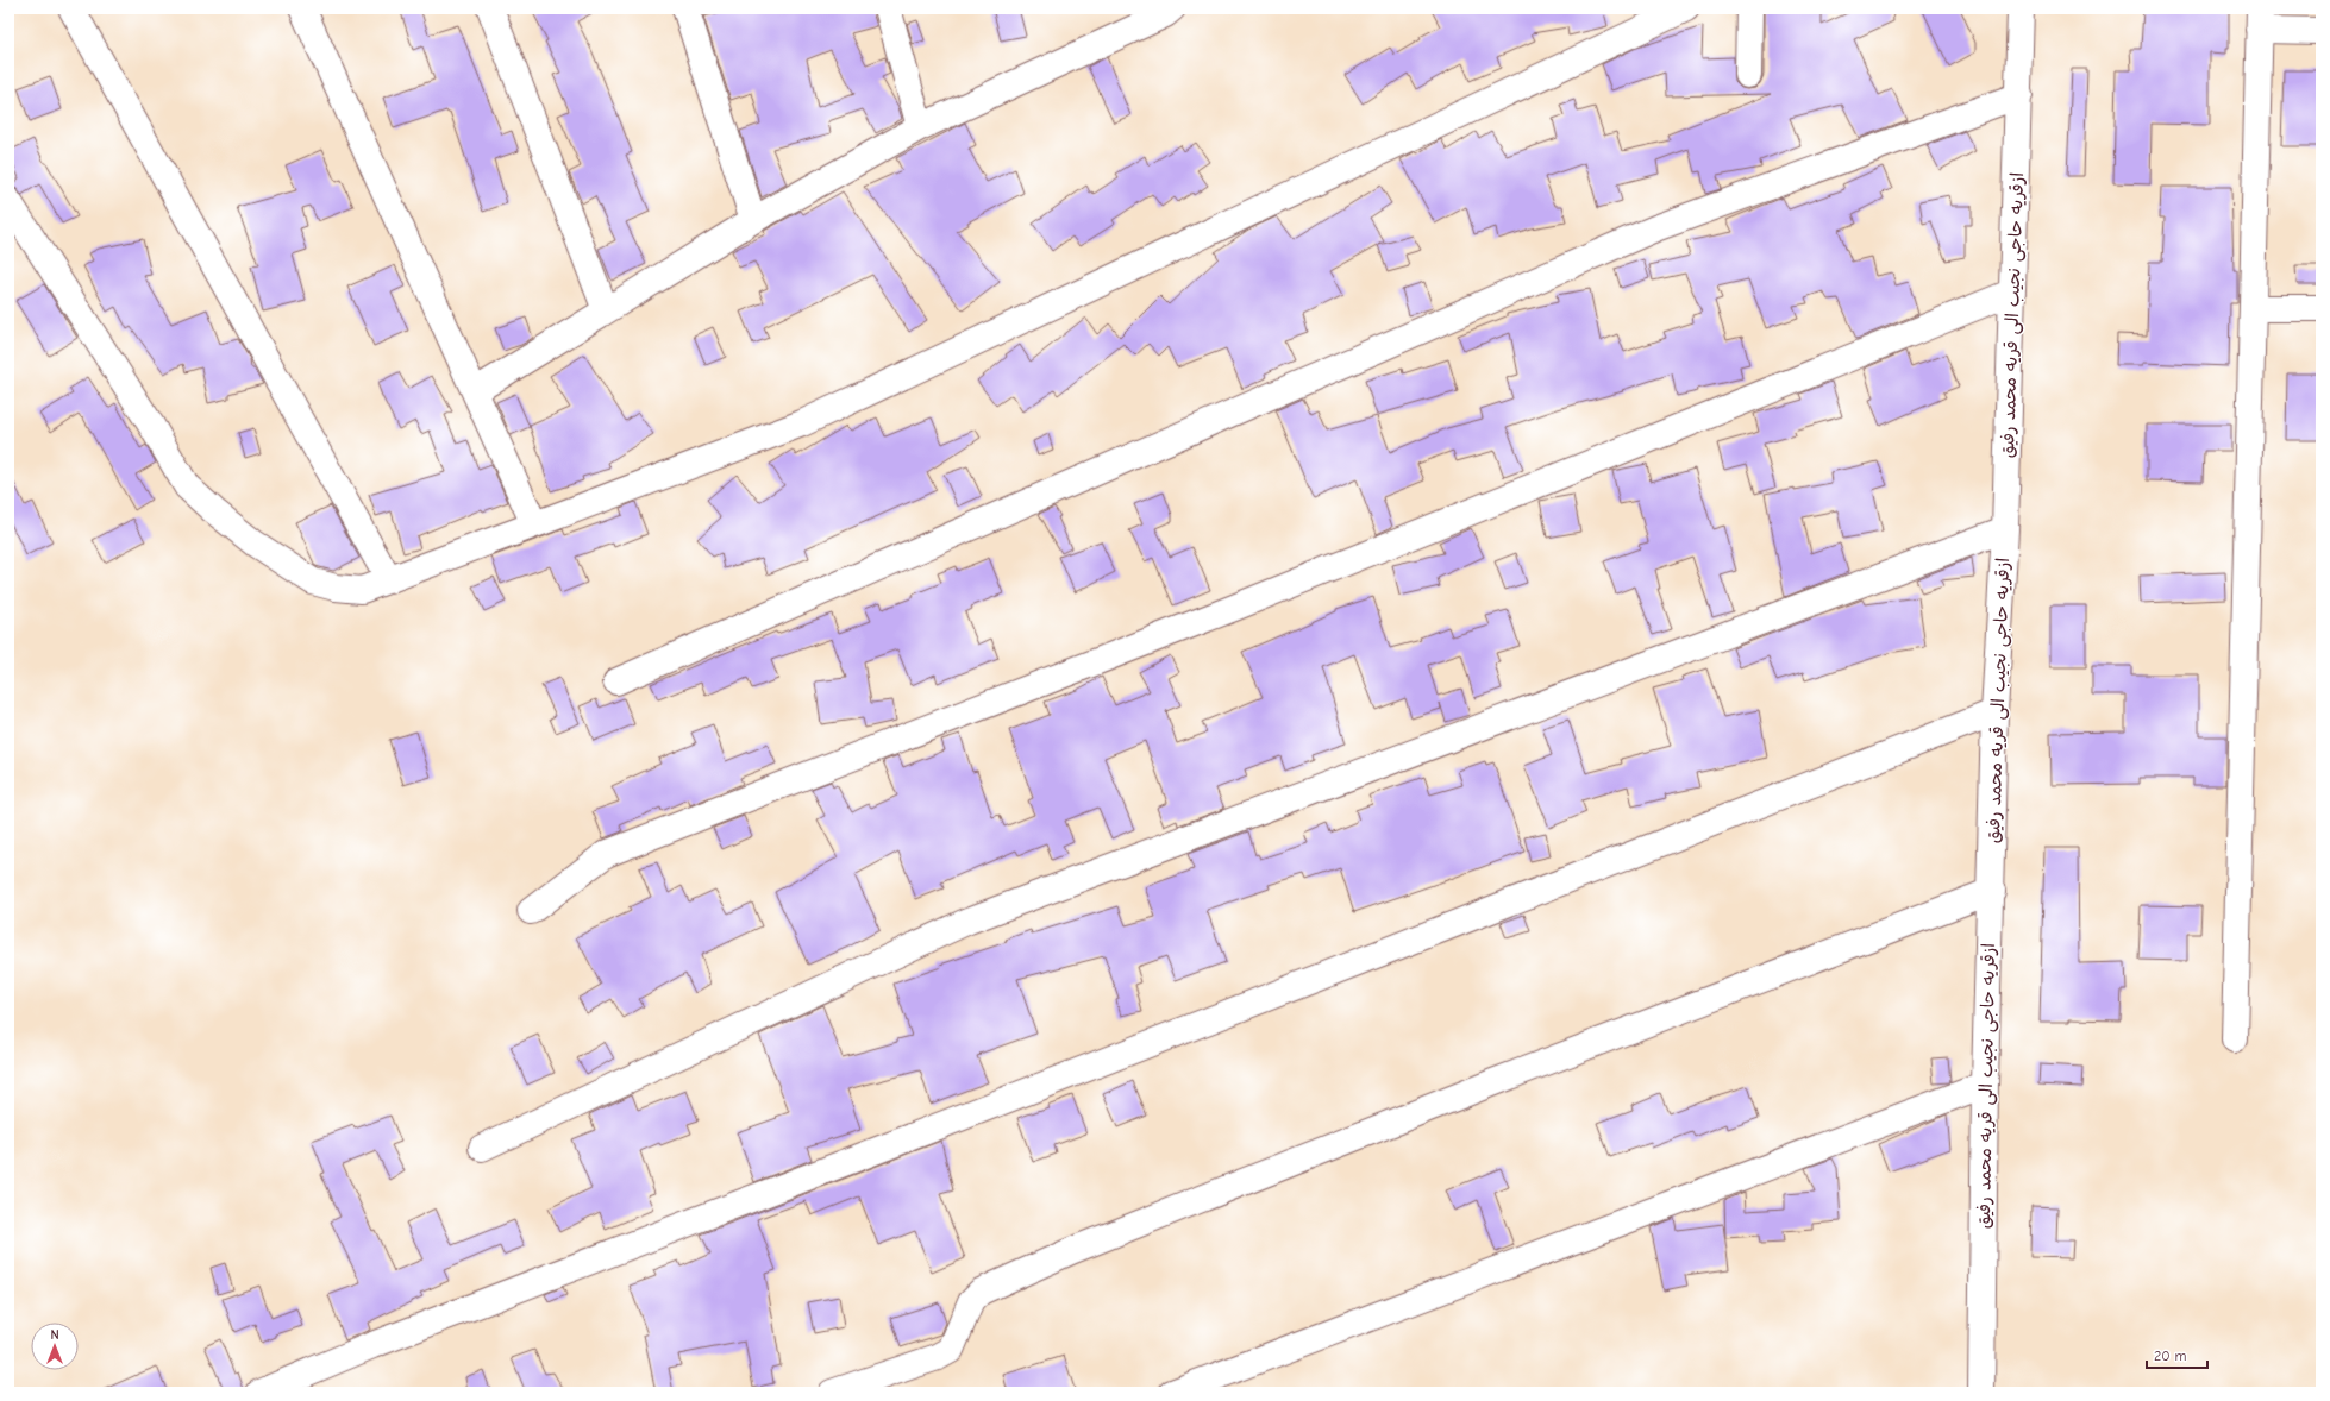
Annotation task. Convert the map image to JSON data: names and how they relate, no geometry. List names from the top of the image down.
{
  "streets": {
    "street": ["ازقریه حاجی نجیب الی قریه محمد رفیق"]
  },
  "scale_bar": "20 m",
  "north": "top"
}
